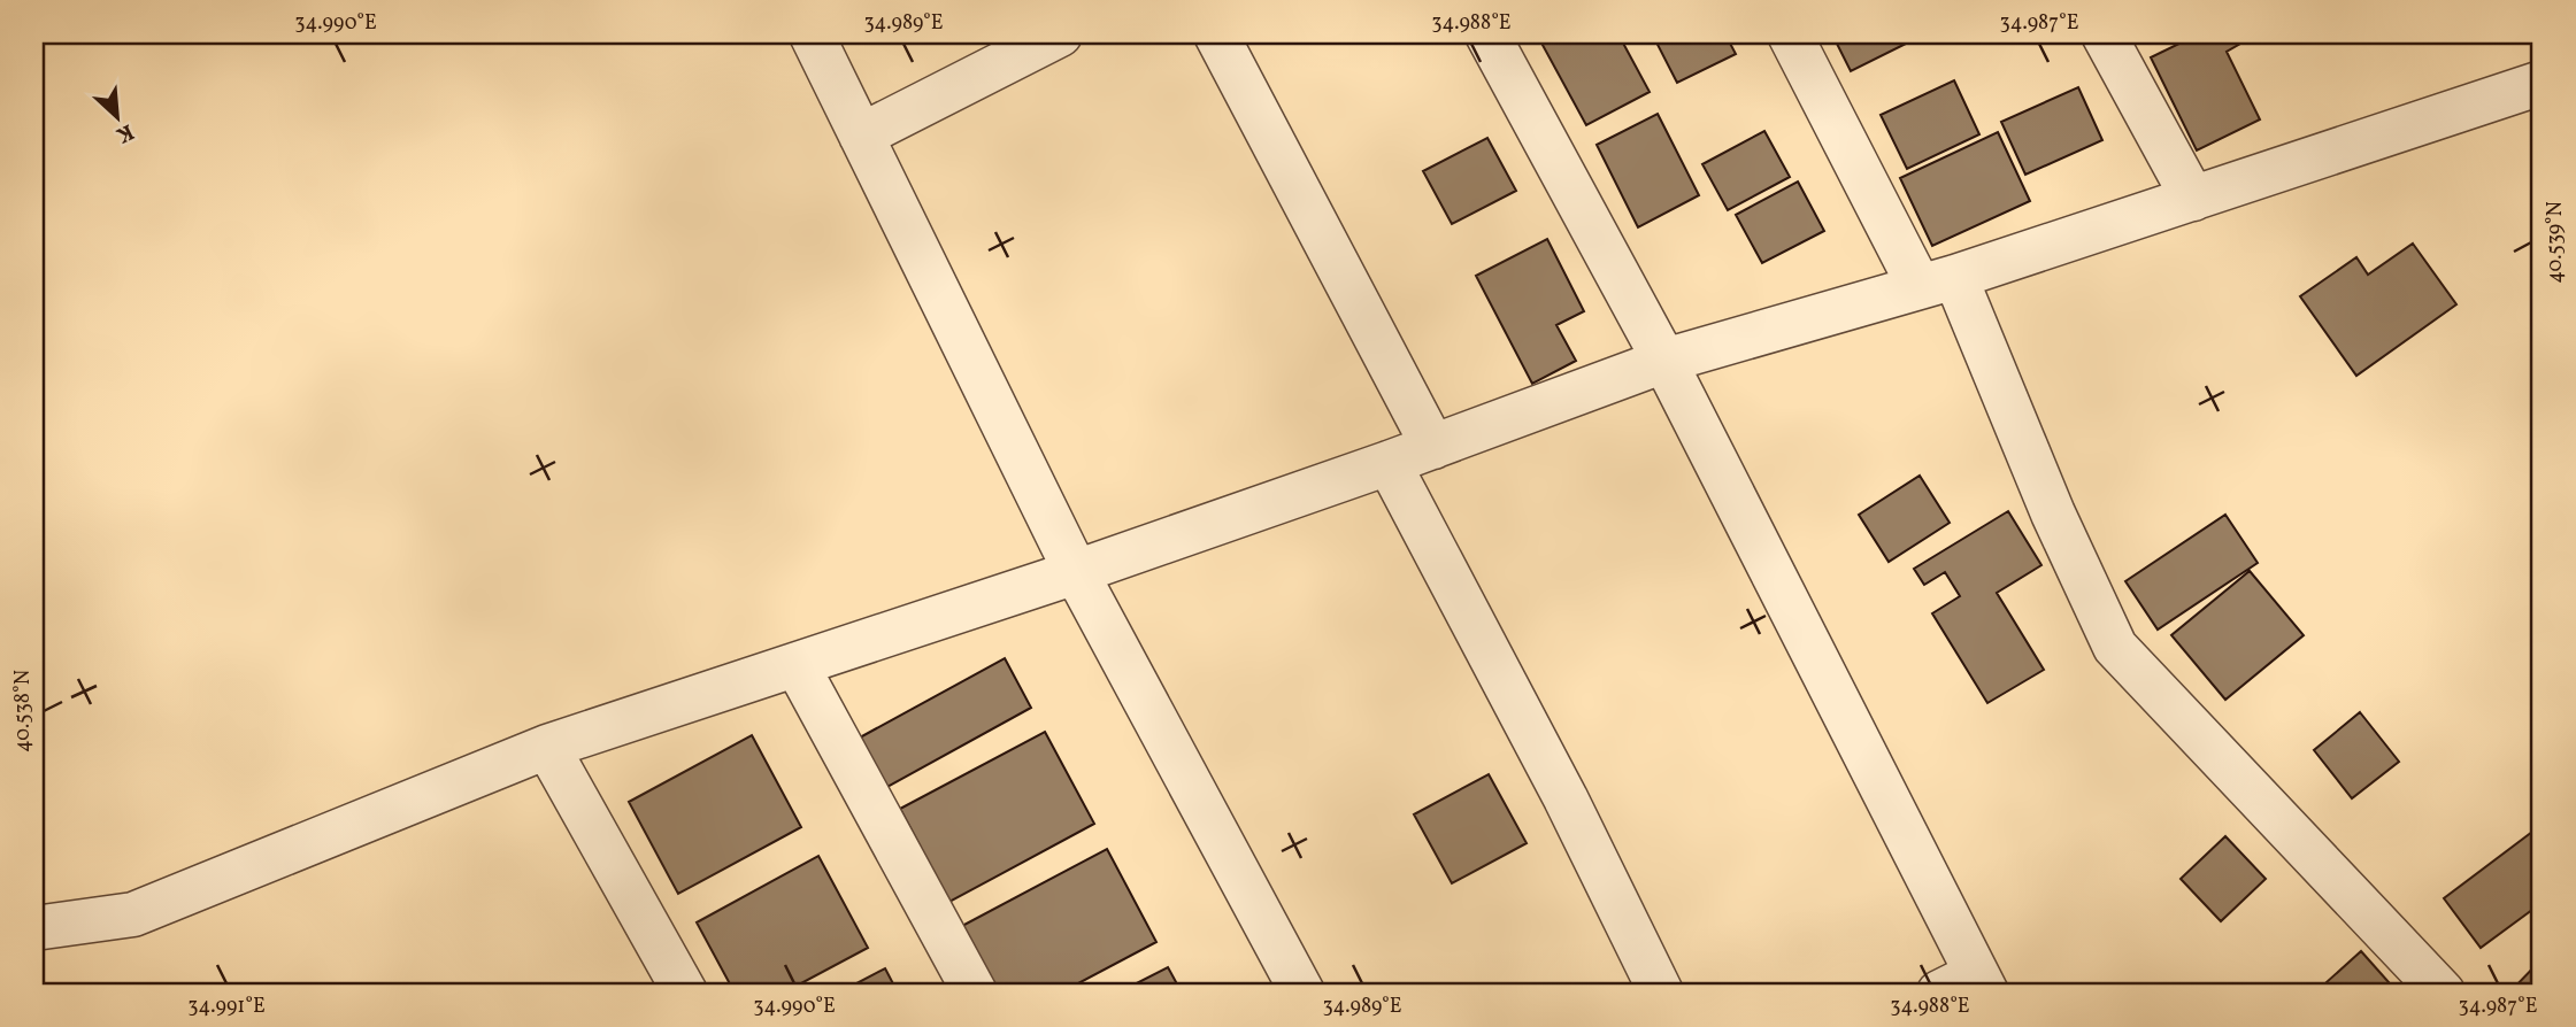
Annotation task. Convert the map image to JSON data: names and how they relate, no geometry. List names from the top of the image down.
{
  "north": "bottom right",
  "coordinates": [
    "34.990°E",
    "34.989°E",
    "34.988°E",
    "34.987°E",
    "40.539°N",
    "40.538°N",
    "34.991°E"
  ]
}
